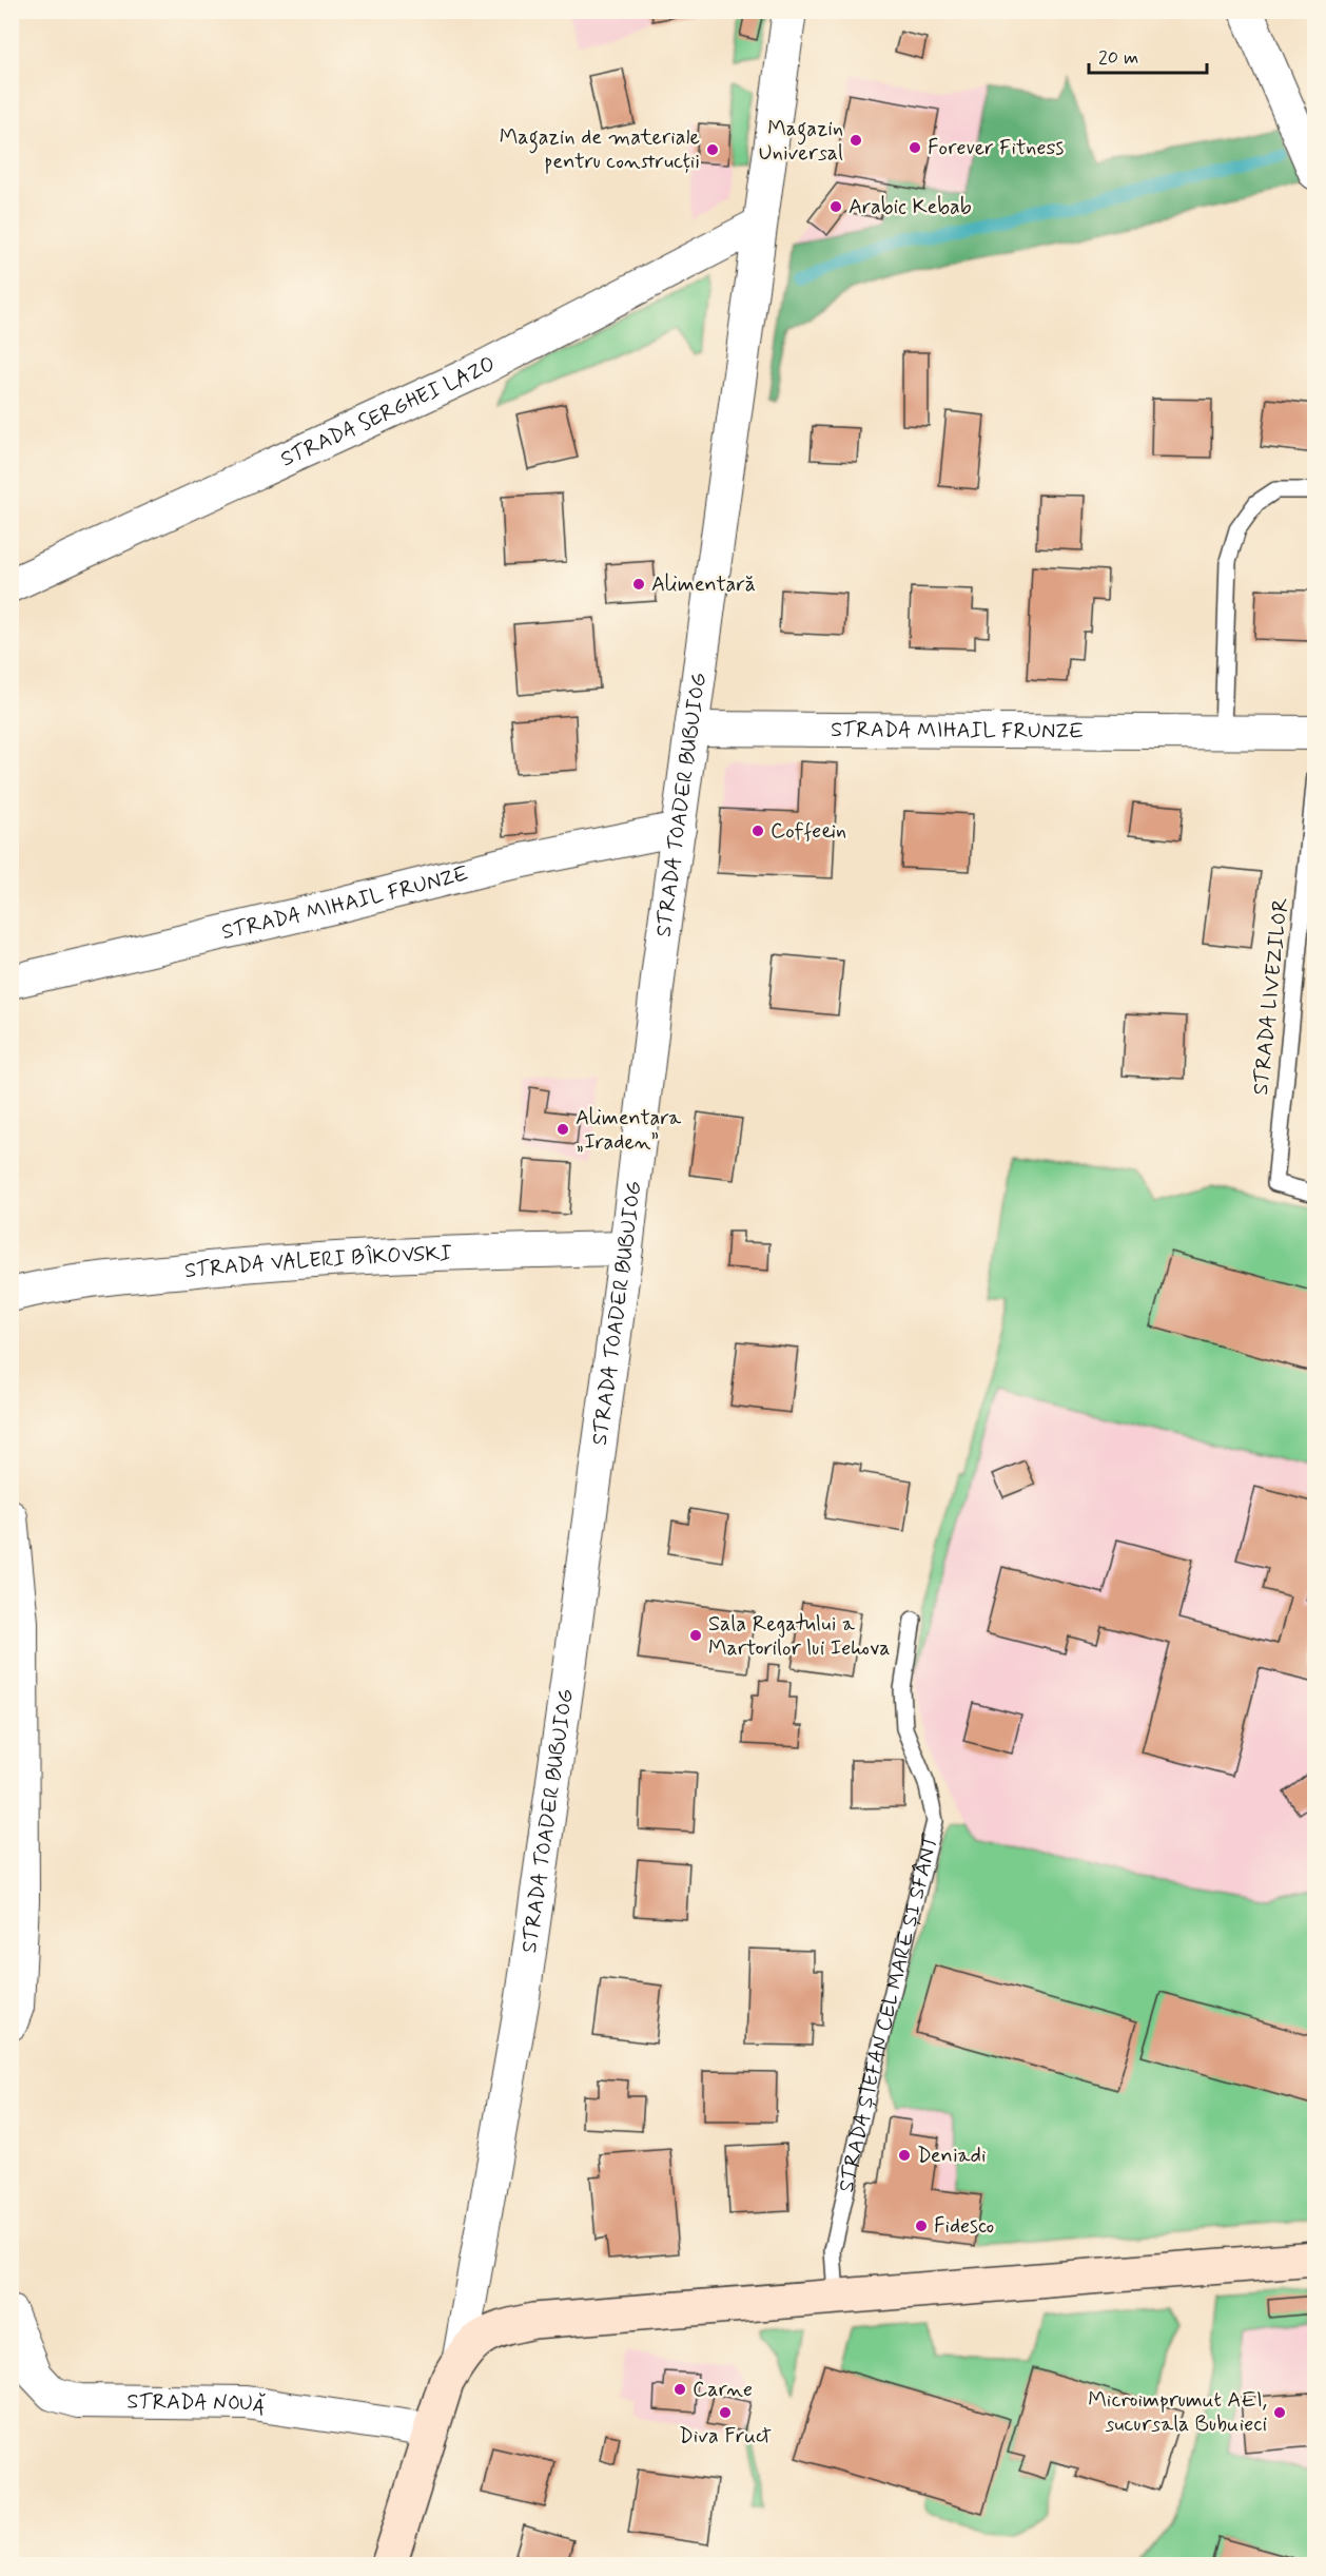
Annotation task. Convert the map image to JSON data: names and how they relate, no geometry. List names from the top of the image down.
{
  "streets": {
    "street": [
      "STRADA SERGHEI LAZO",
      "STRADA MIHAIL FRUNZE",
      "STRADA TOADER BUBUIOG",
      "STRADA VALERI BÎKOVSKI",
      "STRADA NOUĂ"
    ],
    "lane": ["STRADA LIVEZILOR", "STRADA ȘTEFAN CEL MARE ȘI SFÂNT"]
  },
  "crossings": [
    ["STRADA SERGHEI LAZO", "STRADA TOADER BUBUIOG"],
    ["STRADA MIHAIL FRUNZE", "STRADA TOADER BUBUIOG"],
    ["STRADA TOADER BUBUIOG", "STRADA VALERI BÎKOVSKI"],
    ["STRADA TOADER BUBUIOG", "STRADA NOUĂ"]
  ],
  "places": [
    "Magazin Universal",
    "Forever Fitness",
    "Magazin de materiale pentru construcții",
    "Arabic Kebab",
    "Alimentară",
    "Coffeein",
    "Alimentara „Iraden”",
    "Sala Regatului a Martorilor lui Iehova",
    "Deniadi",
    "Fidesco",
    "Carne",
    "Diva Fruct",
    "Microimprumut AEI, sucursala Bubuieci"
  ],
  "scale_bar": "20 m"
}
